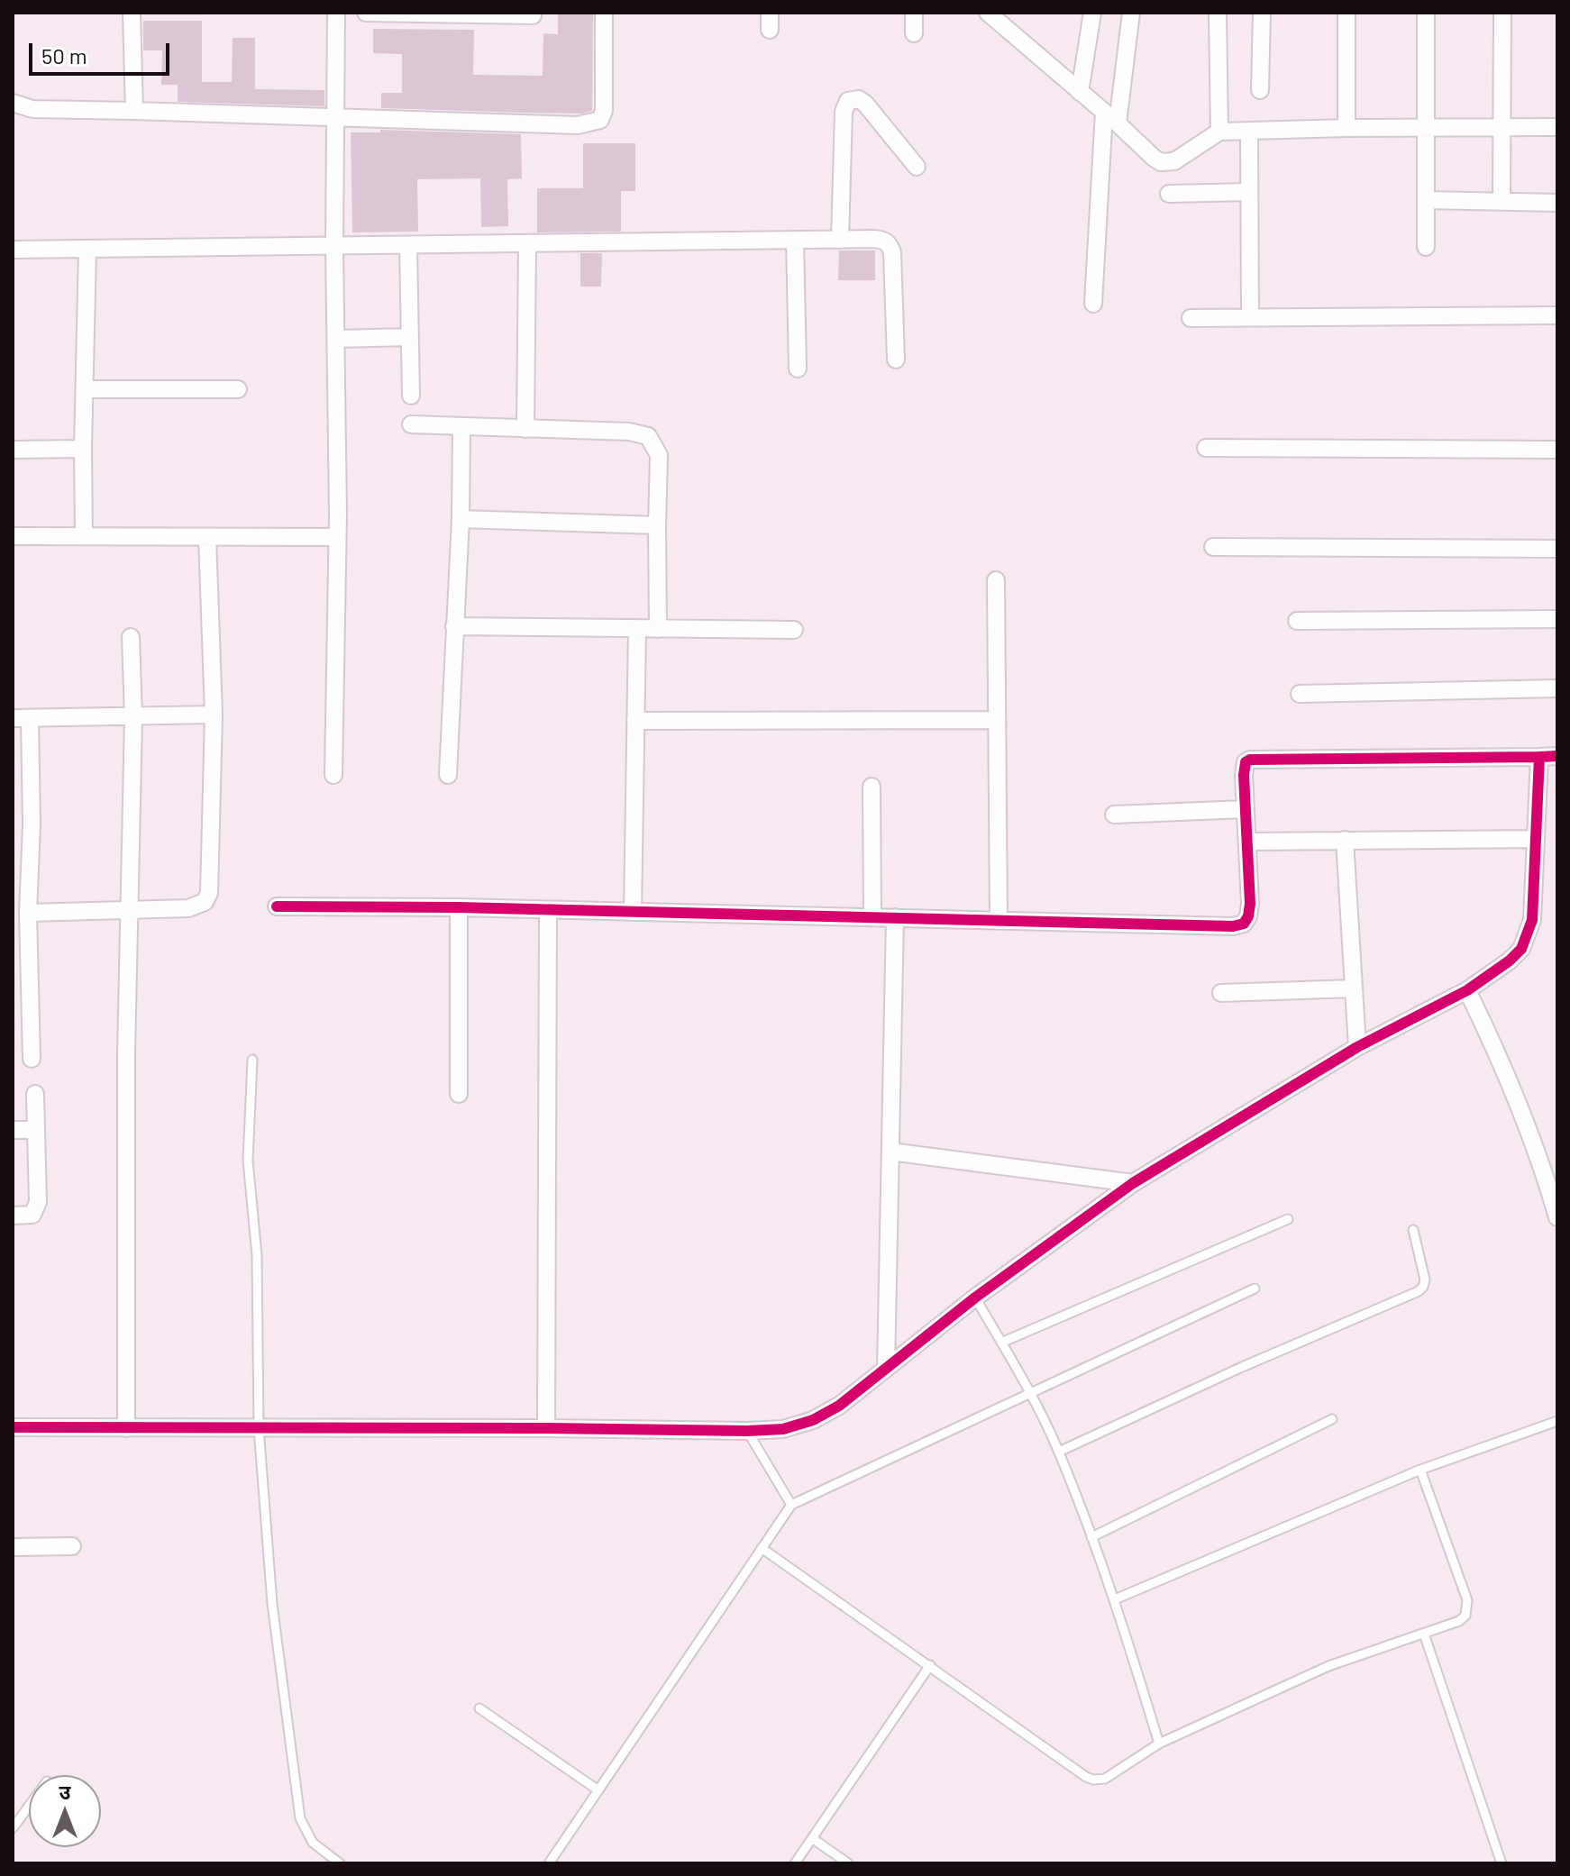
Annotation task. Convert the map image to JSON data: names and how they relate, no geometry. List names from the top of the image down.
{
  "scale_bar": "50 m",
  "north": "top"
}
